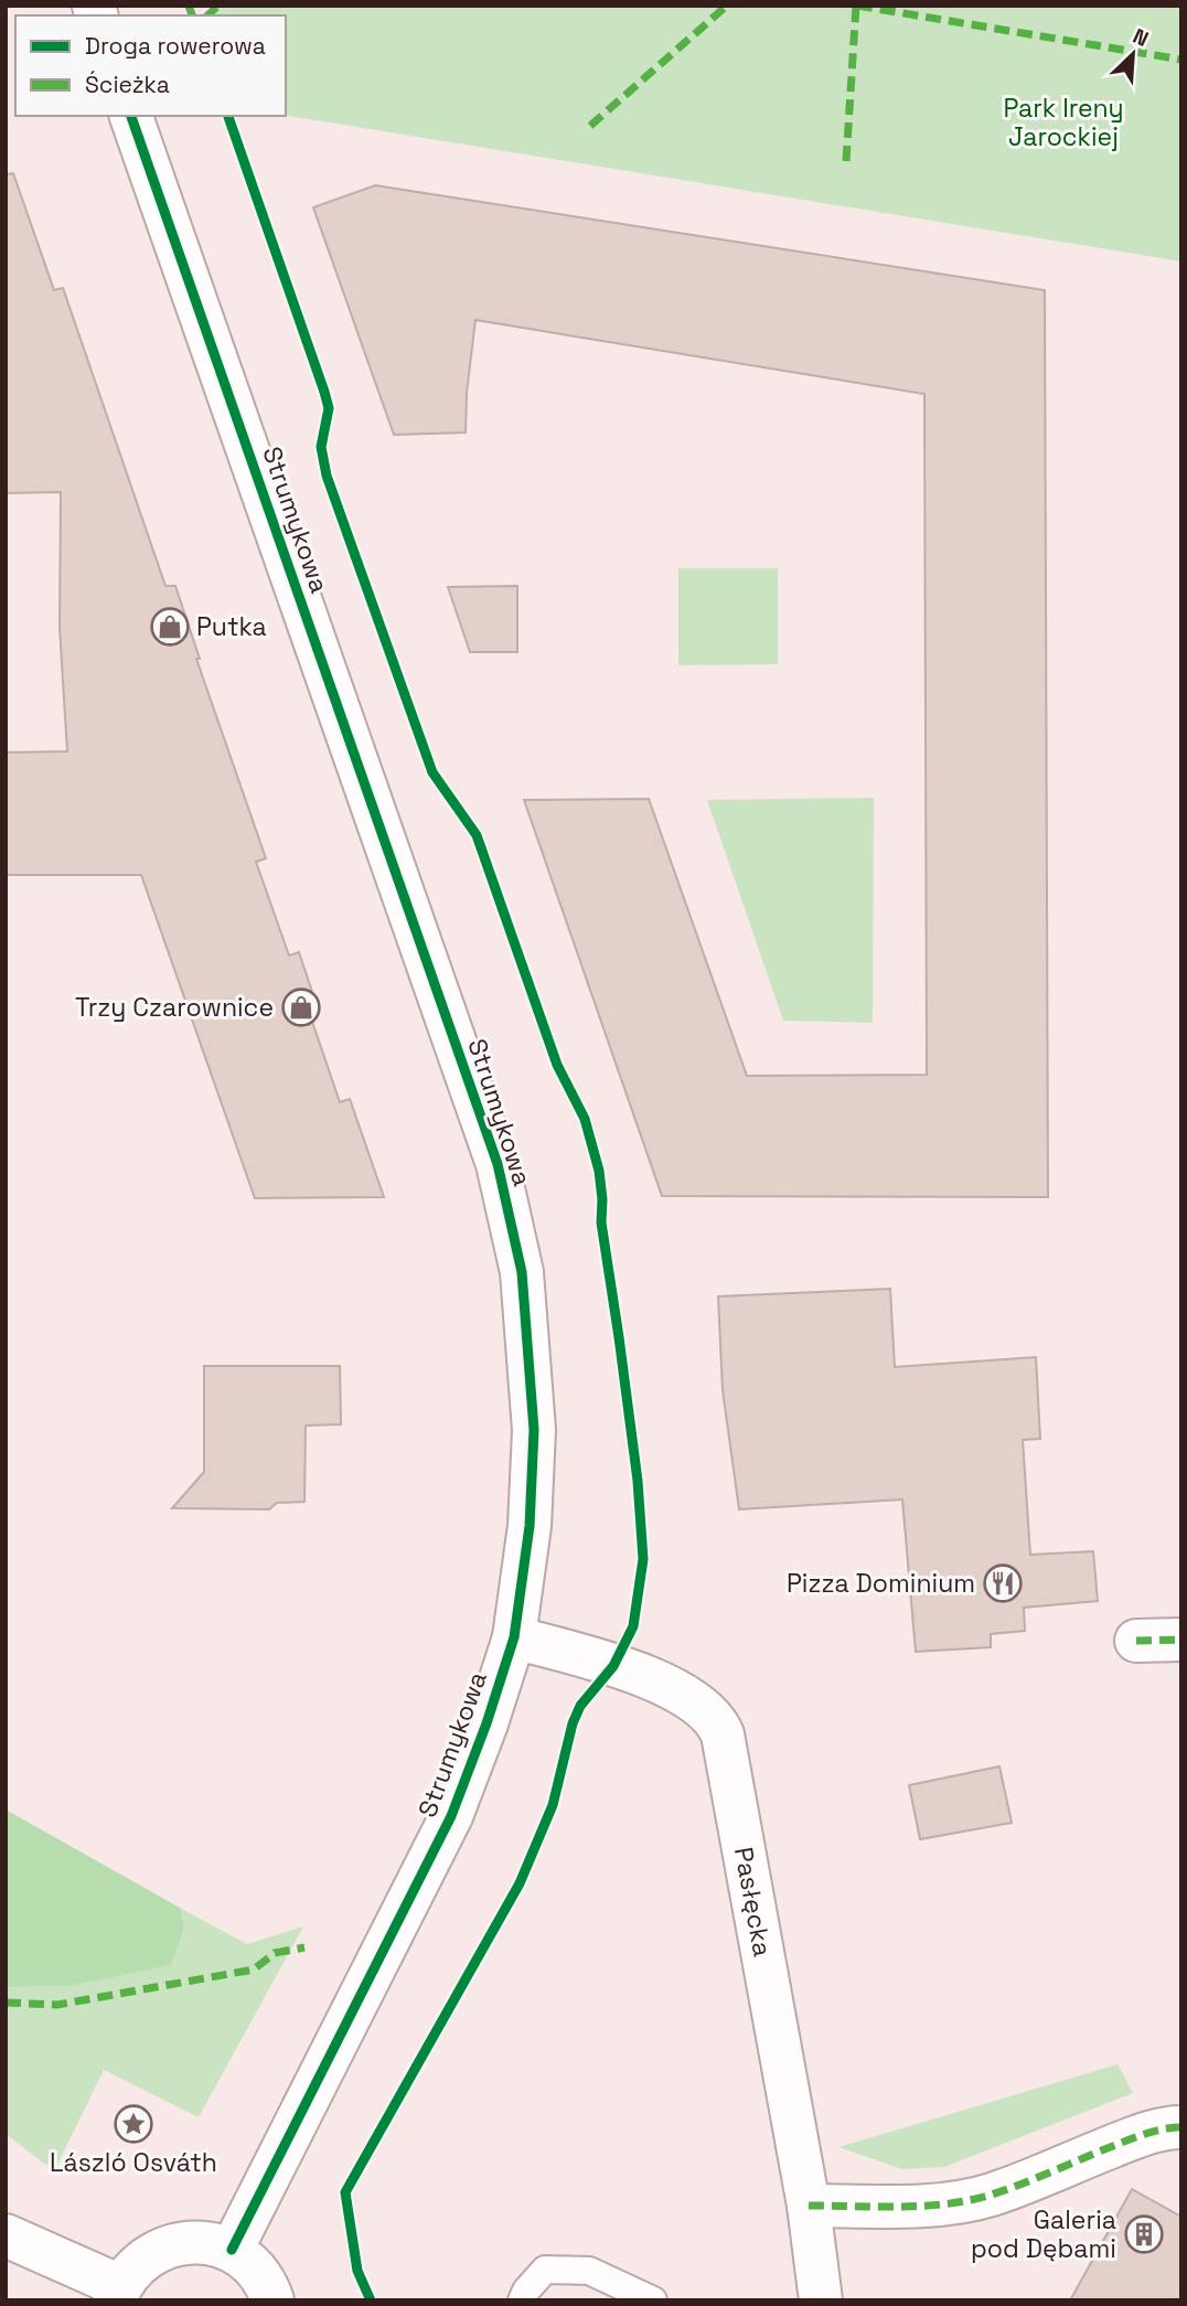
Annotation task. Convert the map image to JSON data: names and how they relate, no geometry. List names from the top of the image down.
{
  "streets": {
    "street": ["Strumykowa", "Pasłęcka"]
  },
  "crossings": [
    ["Strumykowa", "Pasłęcka"]
  ],
  "parks": ["Park Ireny Jarockiej"],
  "places": {
    "shop": ["Putka", "Trzy Czarownice"],
    "restaurant": ["Pizza Dominium"],
    "place": ["László Osváth"],
    "building": ["Galeria pod Dębami"]
  },
  "legend": ["Droga rowerowa", "Ścieżka"],
  "north": "top right"
}
